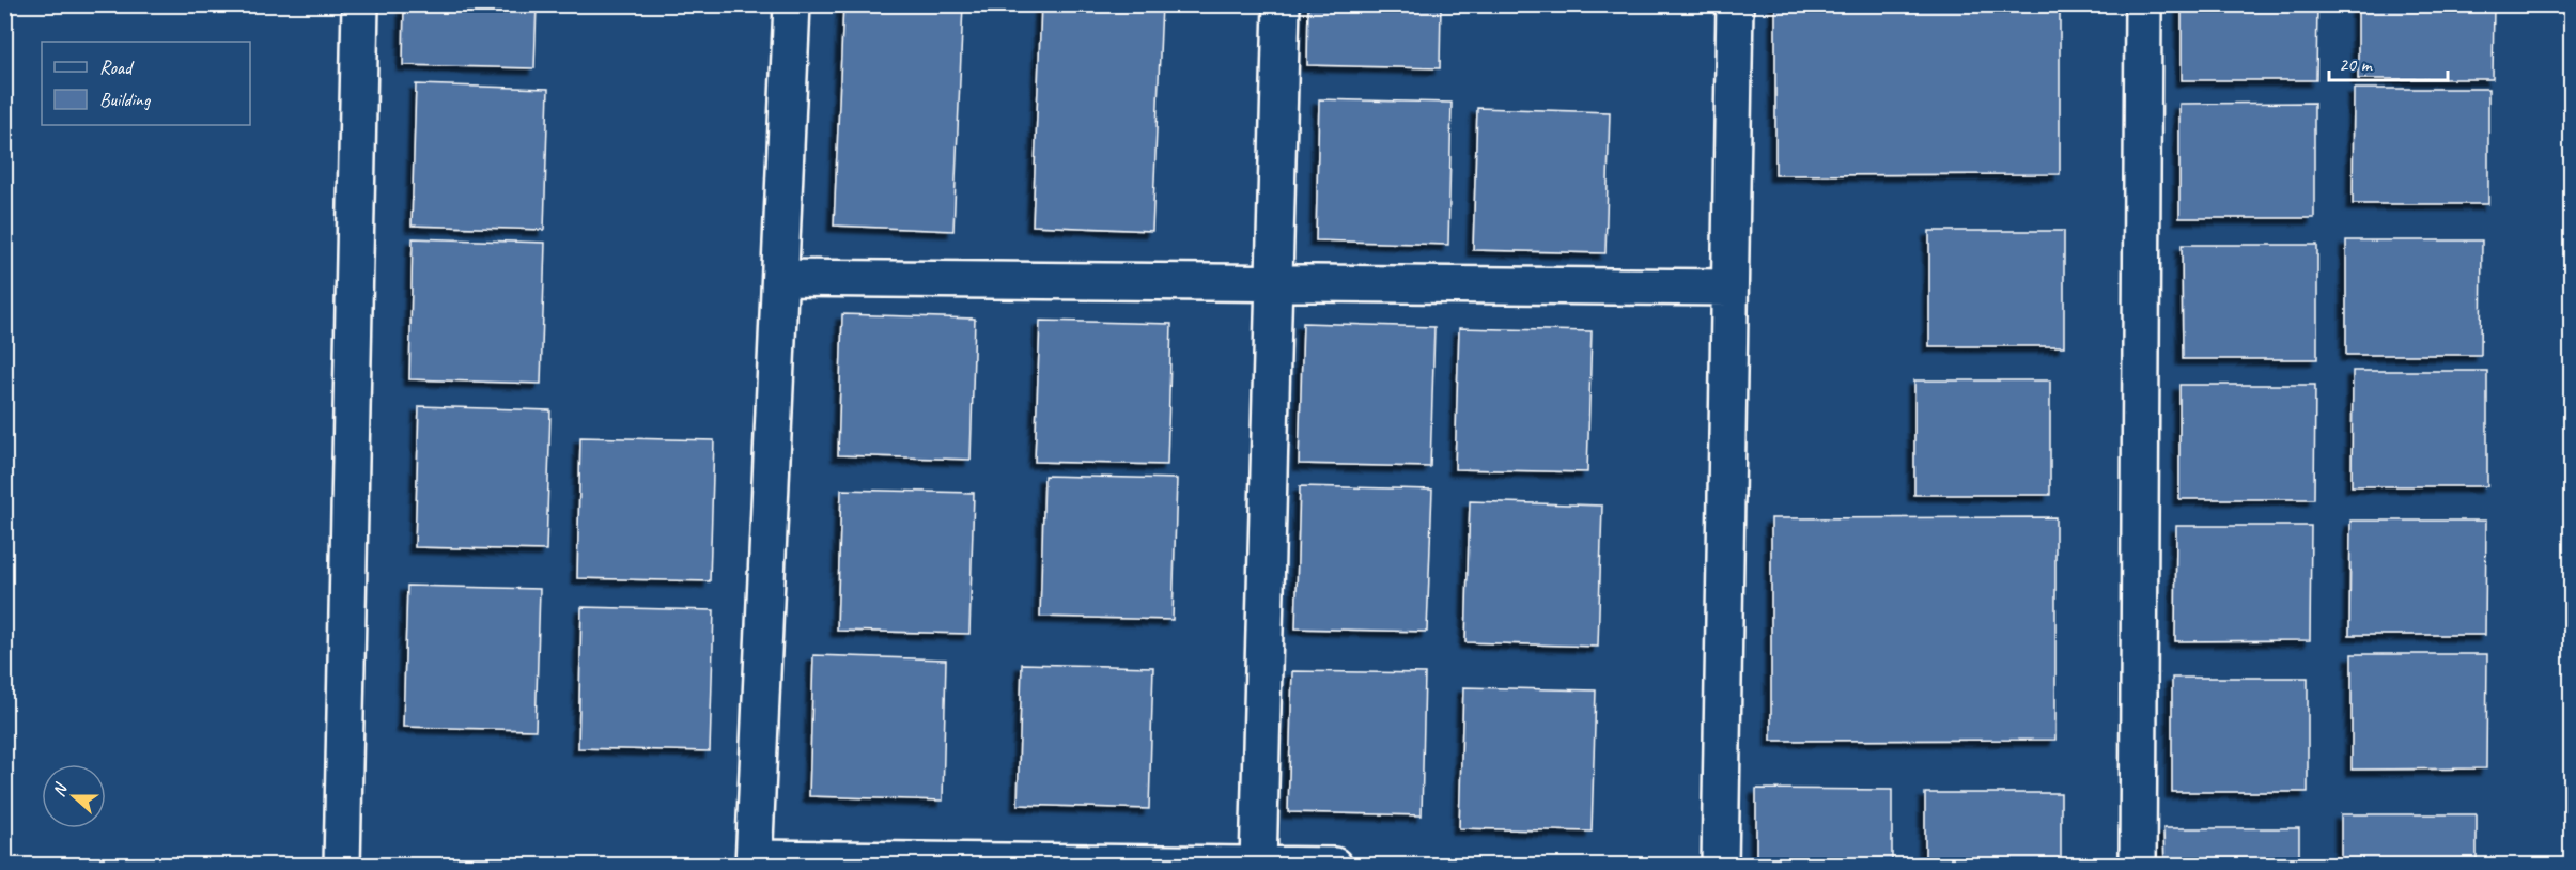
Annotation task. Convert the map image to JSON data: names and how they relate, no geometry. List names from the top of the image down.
{
  "legend": ["Road", "Building"],
  "scale_bar": "20 m",
  "north": "left"
}
